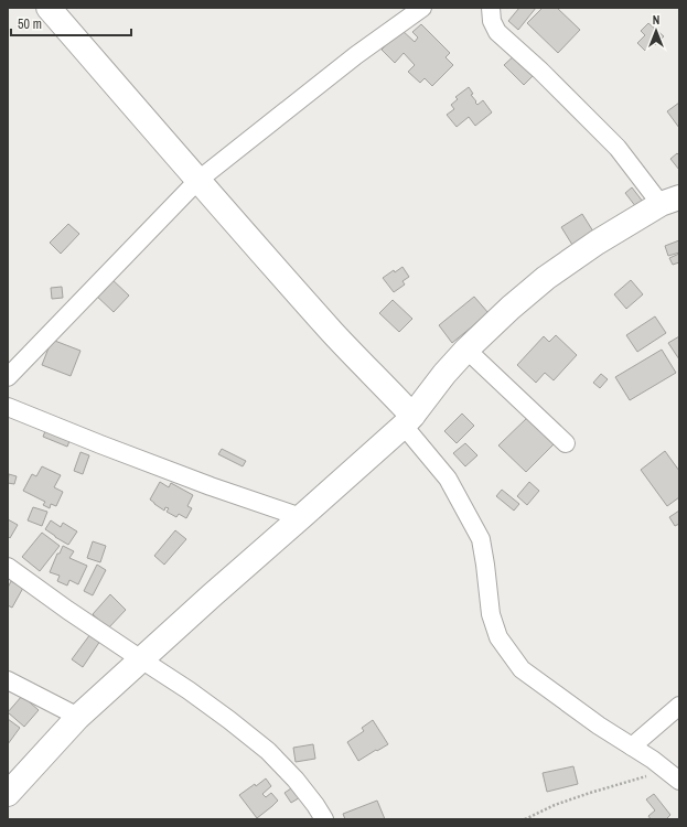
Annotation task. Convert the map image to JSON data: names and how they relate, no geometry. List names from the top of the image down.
{
  "scale_bar": "50 m",
  "north": "top"
}
